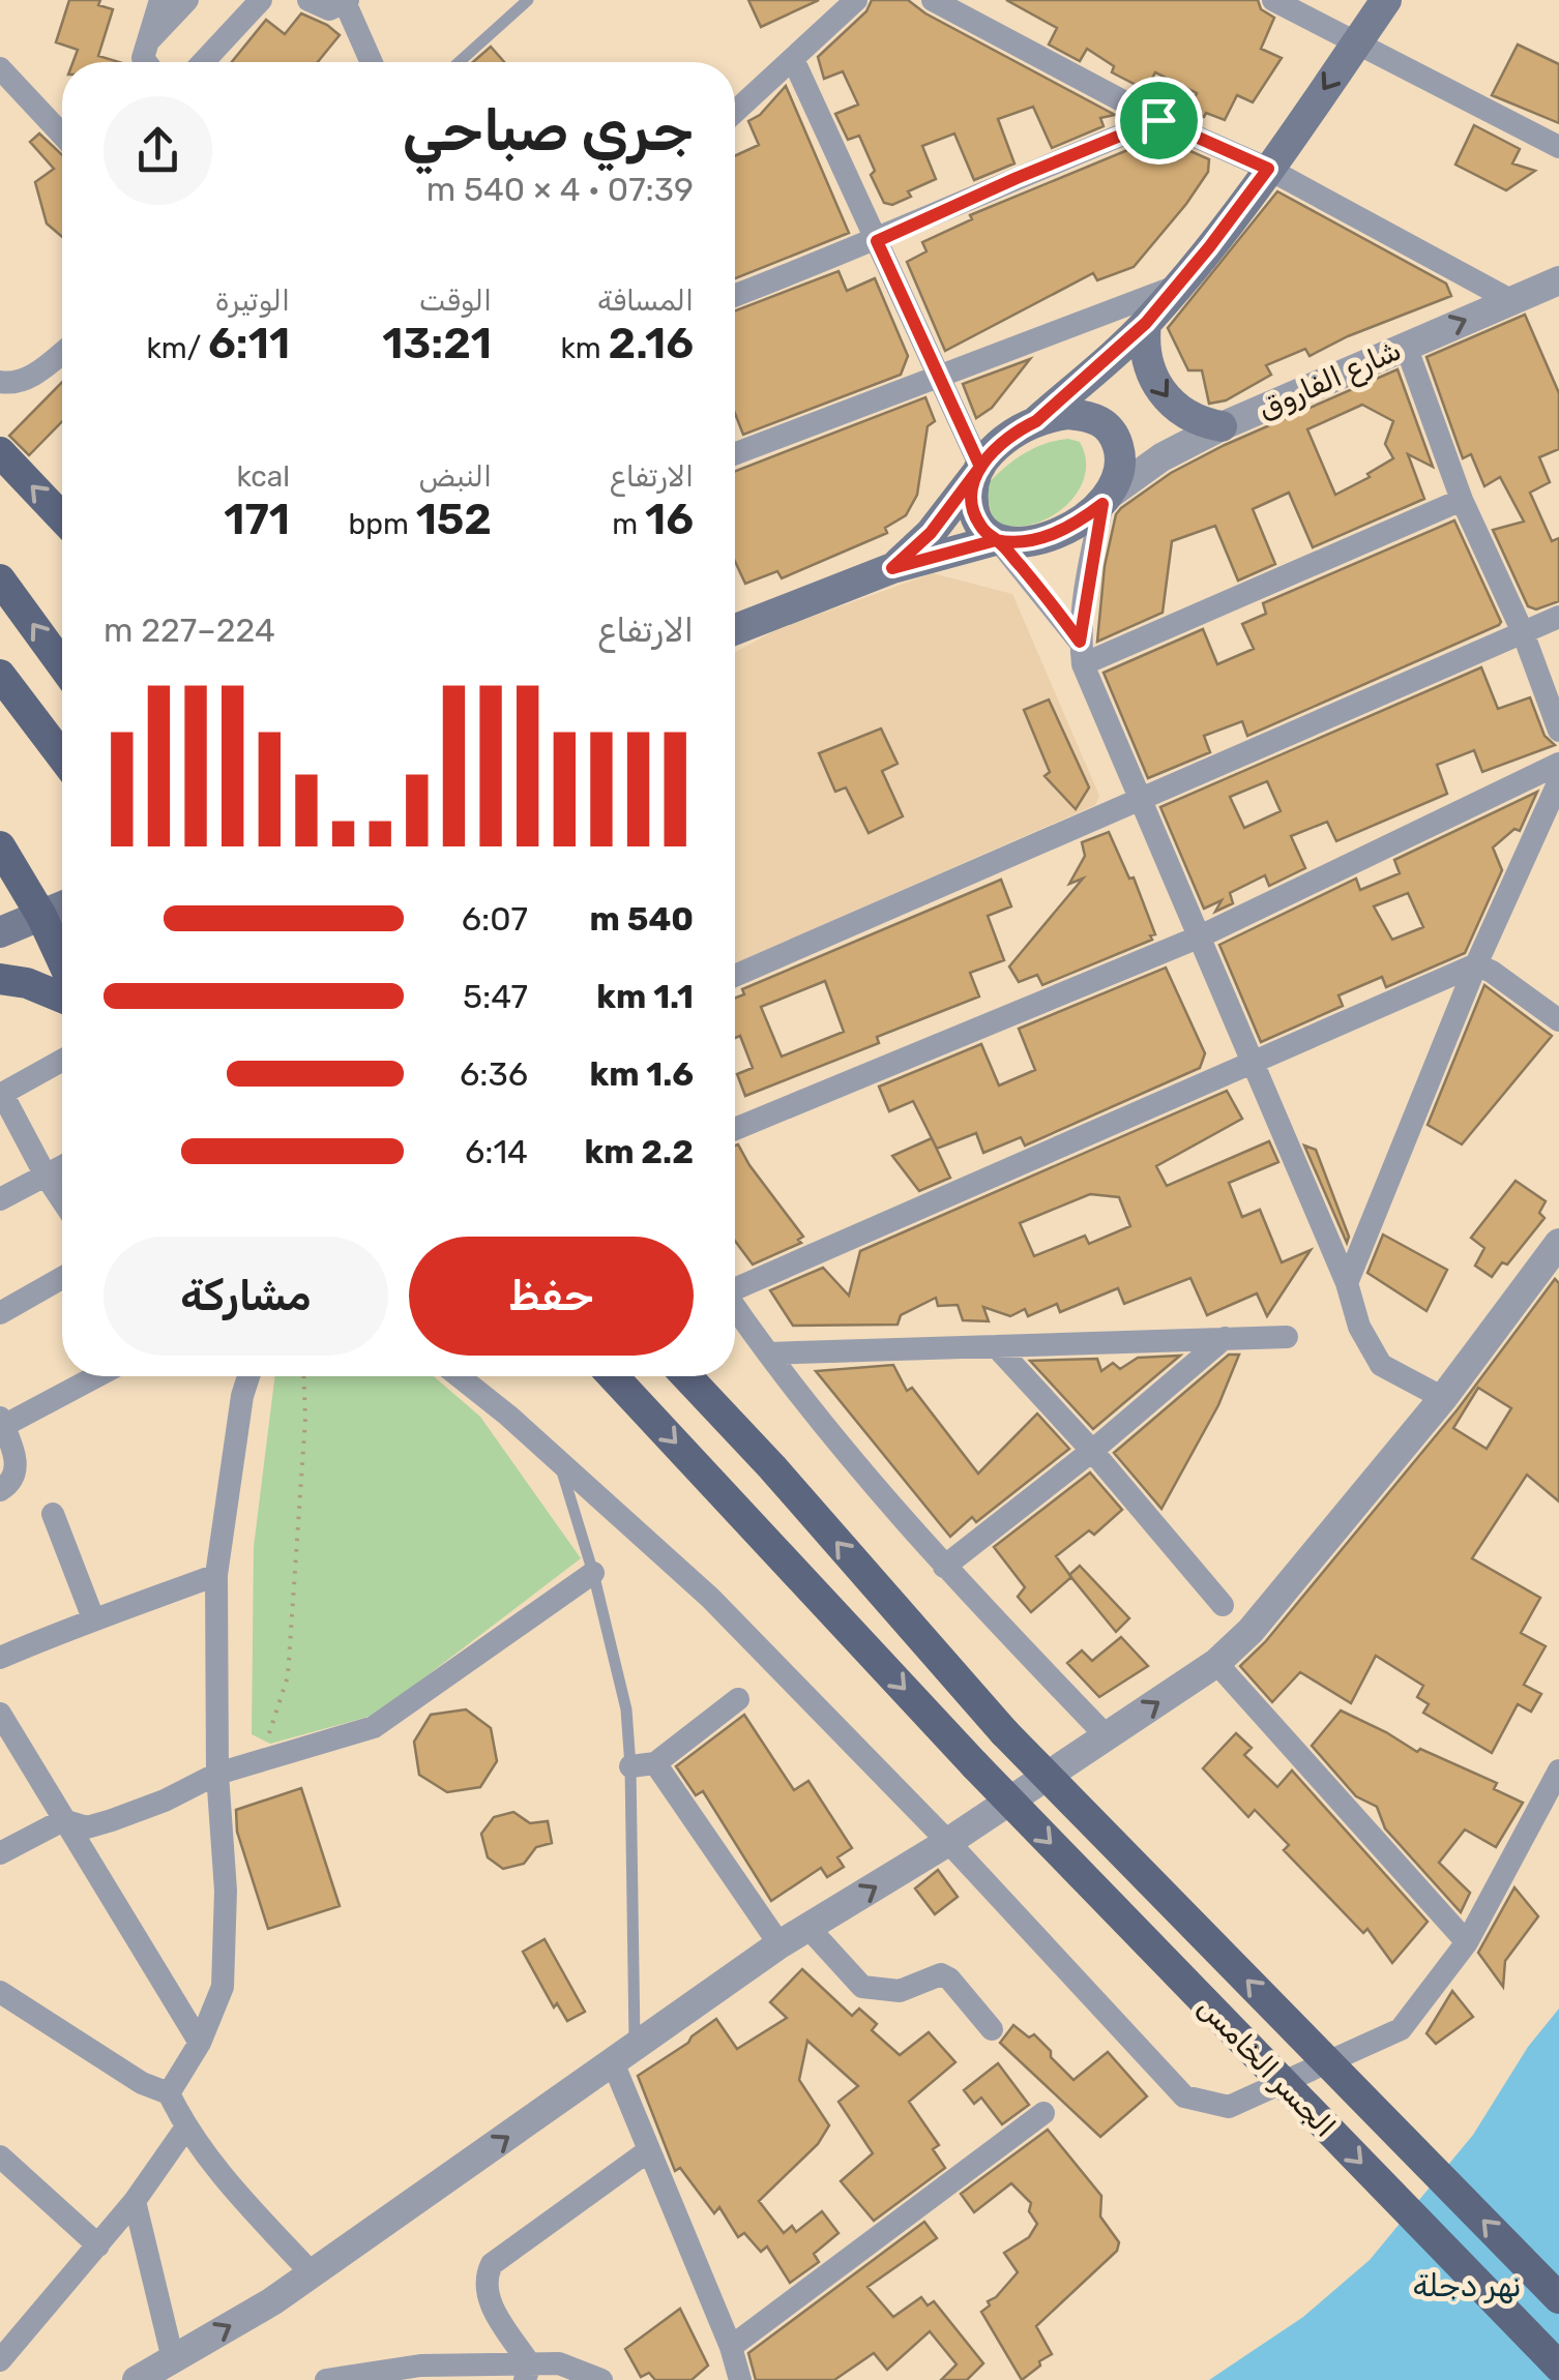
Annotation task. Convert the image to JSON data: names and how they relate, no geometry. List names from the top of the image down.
{
  "streets": {
    "main road": ["شارع الفاروق", "الجسر الخامس"]
  },
  "water": ["نهر دجلة"],
  "page": {
    "heading": ["جري صباحي", "07:39 · 4 × 540 m"],
    "stats": [
      ["المسافة", "2.16 km"],
      ["الوقت", "13:21"],
      ["الوتيرة", "6:11 /km"],
      ["الارتفاع", "16 m"],
      ["النبض", "152 bpm"],
      ["kcal", "171"]
    ],
    "chart": ["الارتفاع", "224–227 m"],
    "list": [
      {
        "name": "540 m",
        "note": "6:07"
      },
      {
        "name": "1.1 km",
        "note": "5:47"
      },
      {
        "name": "1.6 km",
        "note": "6:36"
      },
      {
        "name": "2.2 km",
        "note": "6:14"
      }
    ],
    "buttons": ["حفظ", "مشاركة"]
  }
}
